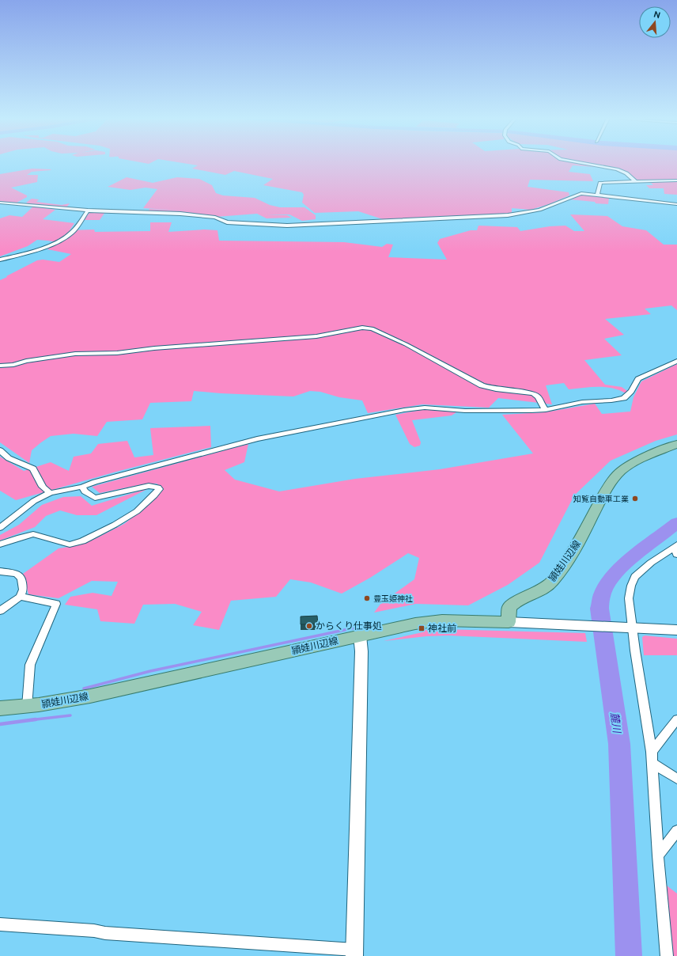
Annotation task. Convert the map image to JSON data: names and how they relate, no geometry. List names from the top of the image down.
{
  "streets": {
    "main road": ["頴娃川辺線"]
  },
  "water": ["麓川"],
  "places": {
    "other": ["知覧自動車工業", "豊玉姫神社", "からくり仕事処"],
    "transit": ["神社前"]
  },
  "north": "top"
}
